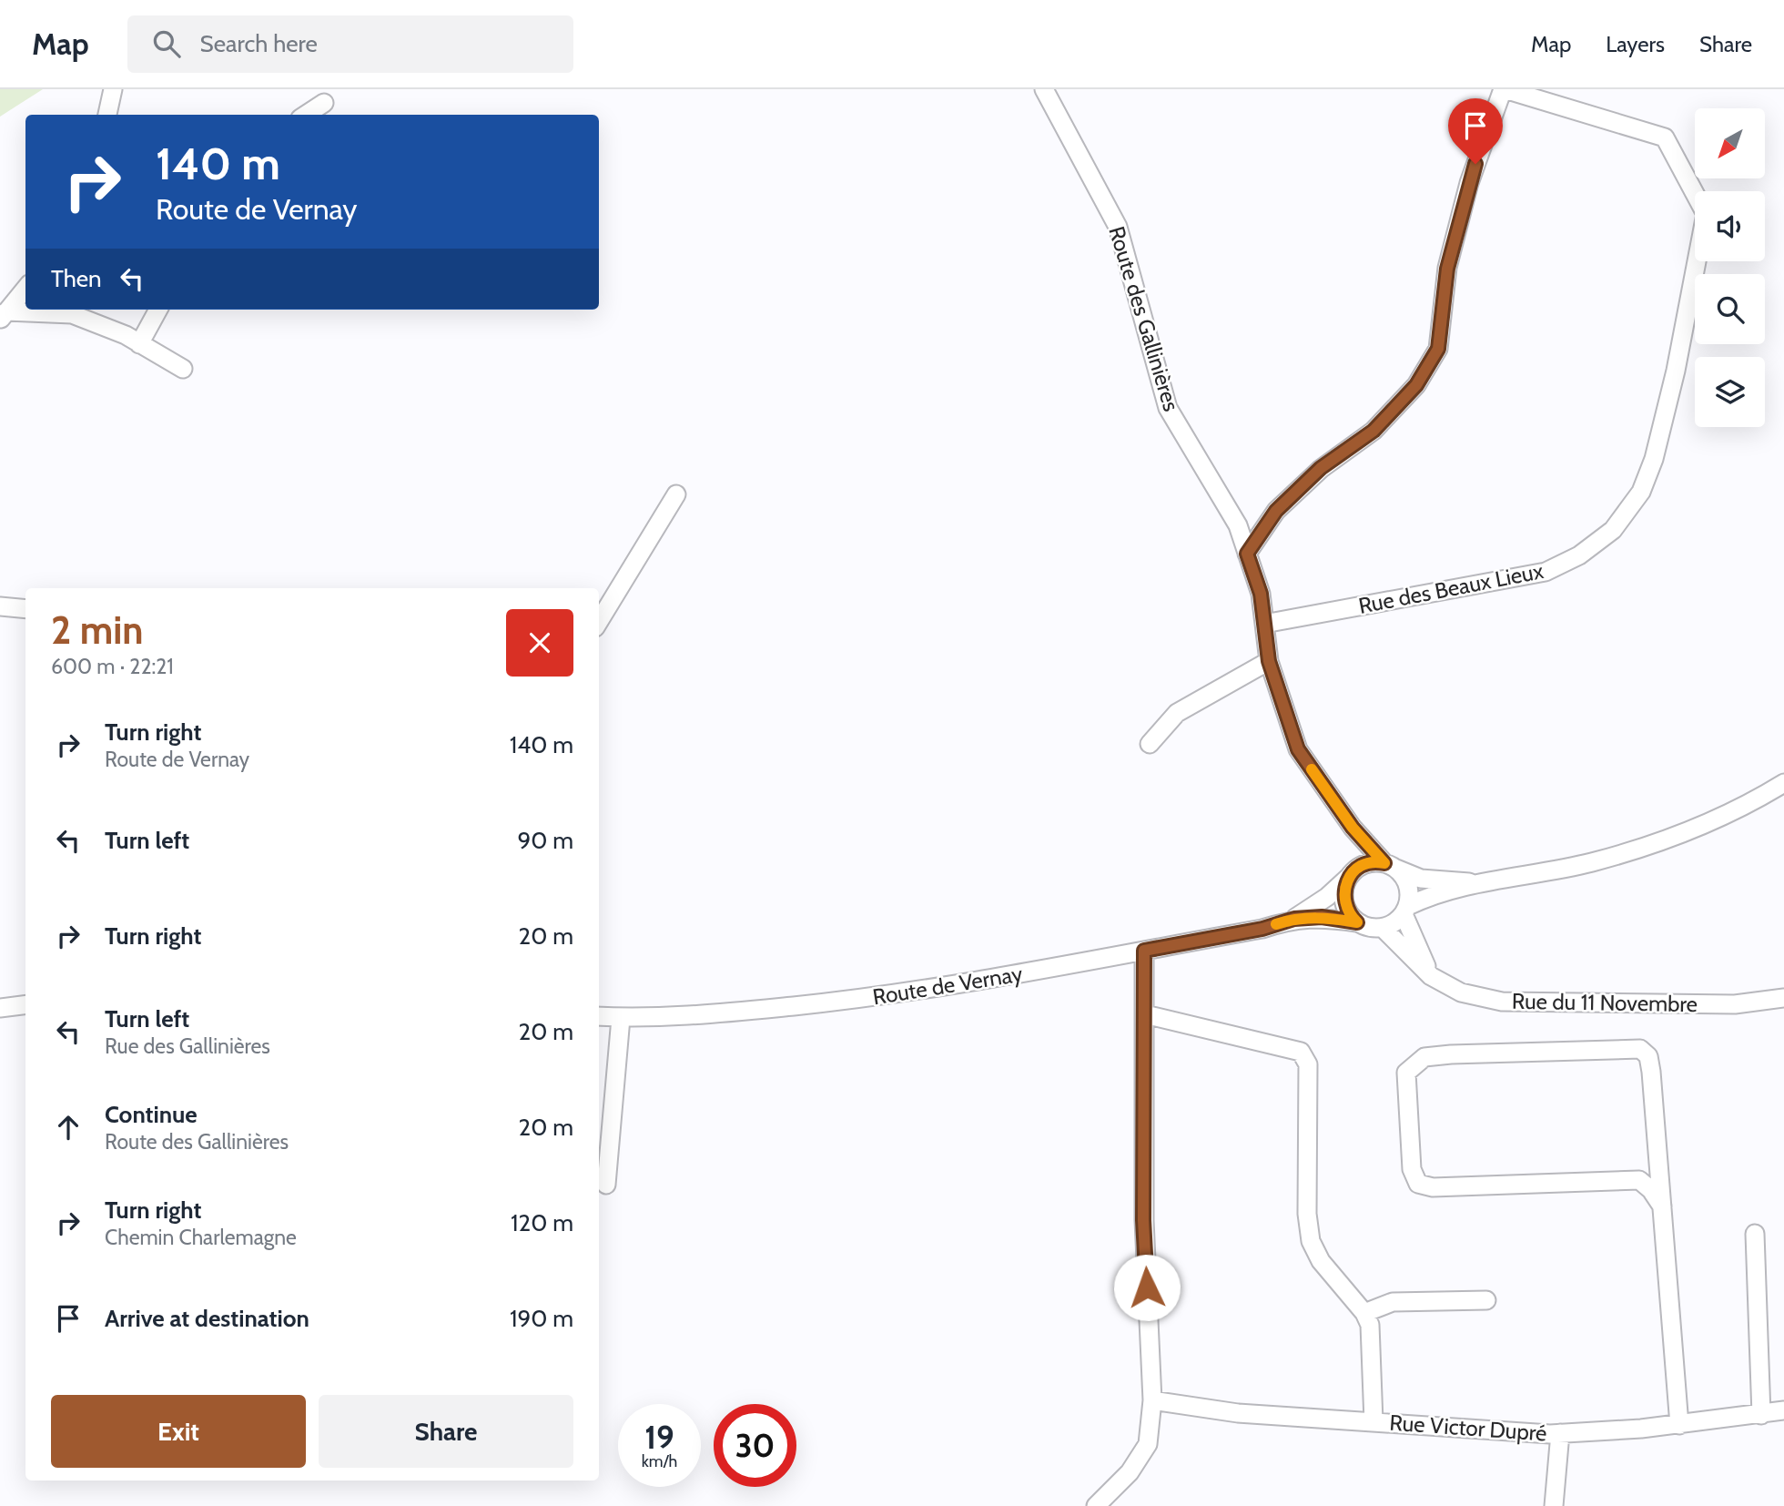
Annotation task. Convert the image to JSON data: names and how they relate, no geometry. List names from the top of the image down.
{
  "streets": {
    "street": [
      "Route des Gallinières",
      "Rue des Beaux Lieux",
      "Route de Vernay",
      "Rue du 11 Novembre",
      "Rue Victor Dupré"
    ]
  },
  "crossings": [
    ["Route des Gallinières", "Rue des Beaux Lieux"],
    ["Route des Gallinières", "Route de Vernay"],
    ["Route des Gallinières", "Rue du 11 Novembre"],
    ["Route de Vernay", "Rue du 11 Novembre"]
  ],
  "north": "bottom left",
  "page": {
    "header": "Map",
    "search": "Search here",
    "nav": ["Map", "Layers", "Share"],
    "turn": ["140 m", "Route de Vernay"],
    "then": "Then",
    "heading": ["2 min", "600 m · 22:21"],
    "list": [
      {
        "name": "Turn right",
        "note": "Route de Vernay",
        "value": "140 m"
      },
      {
        "name": "Turn left",
        "value": "90 m"
      },
      {
        "name": "Turn right",
        "value": "20 m"
      },
      {
        "name": "Turn left",
        "note": "Rue des Gallinières",
        "value": "20 m"
      },
      {
        "name": "Continue",
        "note": "Route des Gallinières",
        "value": "20 m"
      },
      {
        "name": "Turn right",
        "note": "Chemin Charlemagne",
        "value": "120 m"
      },
      {
        "name": "Arrive at destination",
        "value": "190 m"
      }
    ],
    "buttons": ["Exit", "Share"],
    "speed": "19 km/h",
    "limit": "30"
  }
}
